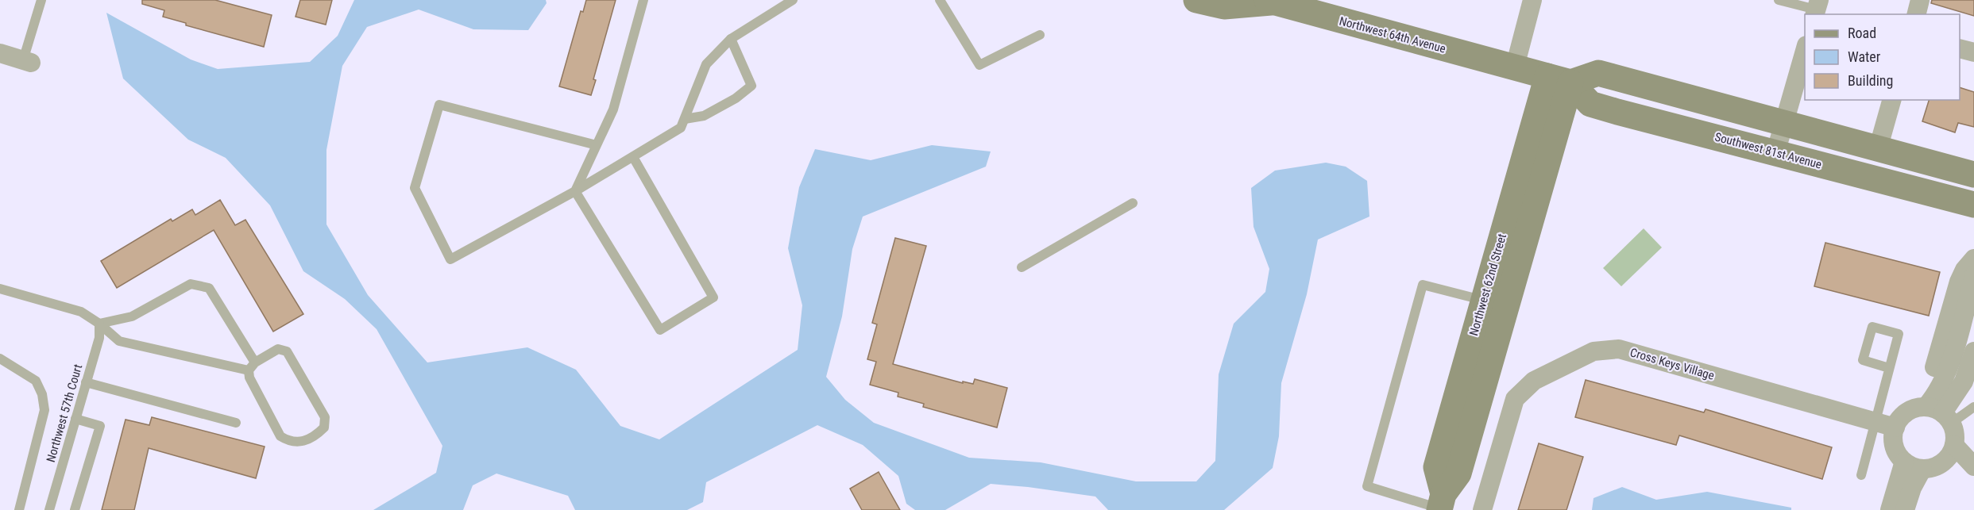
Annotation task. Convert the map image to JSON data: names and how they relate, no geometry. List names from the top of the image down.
{
  "streets": {
    "street": [
      "Northwest 64th Avenue",
      "Southwest 81st Avenue",
      "Northwest 62nd Street",
      "Cross Keys Village"
    ],
    "lane": ["Northwest 57th Court"]
  },
  "crossings": [
    ["Southwest 81st Avenue", "Northwest 62nd Street"]
  ],
  "legend": ["Road", "Water", "Building"]
}
